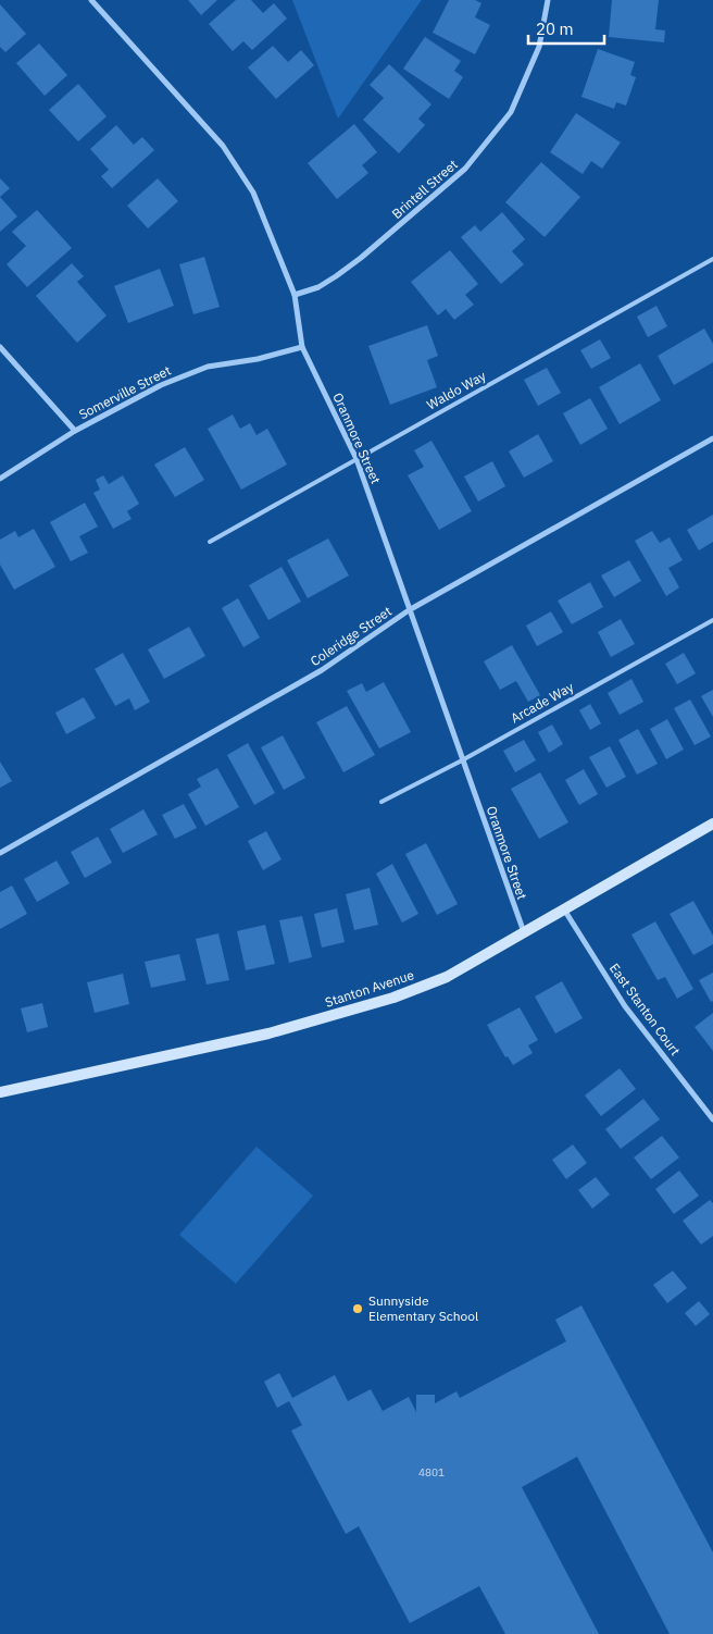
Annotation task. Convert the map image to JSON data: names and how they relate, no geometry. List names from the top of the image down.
{
  "streets": {
    "street": [
      "Brintell Street",
      "Somerville Street",
      "Oranmore Street",
      "Coleridge Street",
      "Stanton Avenue",
      "East Stanton Court"
    ],
    "lane": ["Waldo Way", "Arcade Way"]
  },
  "crossings": [
    ["Brintell Street", "Oranmore Street"],
    ["Waldo Way", "Oranmore Street"],
    ["Somerville Street", "Oranmore Street"],
    ["Oranmore Street", "Coleridge Street"],
    ["Oranmore Street", "Arcade Way"],
    ["Oranmore Street", "Stanton Avenue"],
    ["Stanton Avenue", "East Stanton Court"]
  ],
  "places": ["Sunnyside Elementary School"],
  "house_numbers": ["4801"],
  "scale_bar": "20 m"
}
